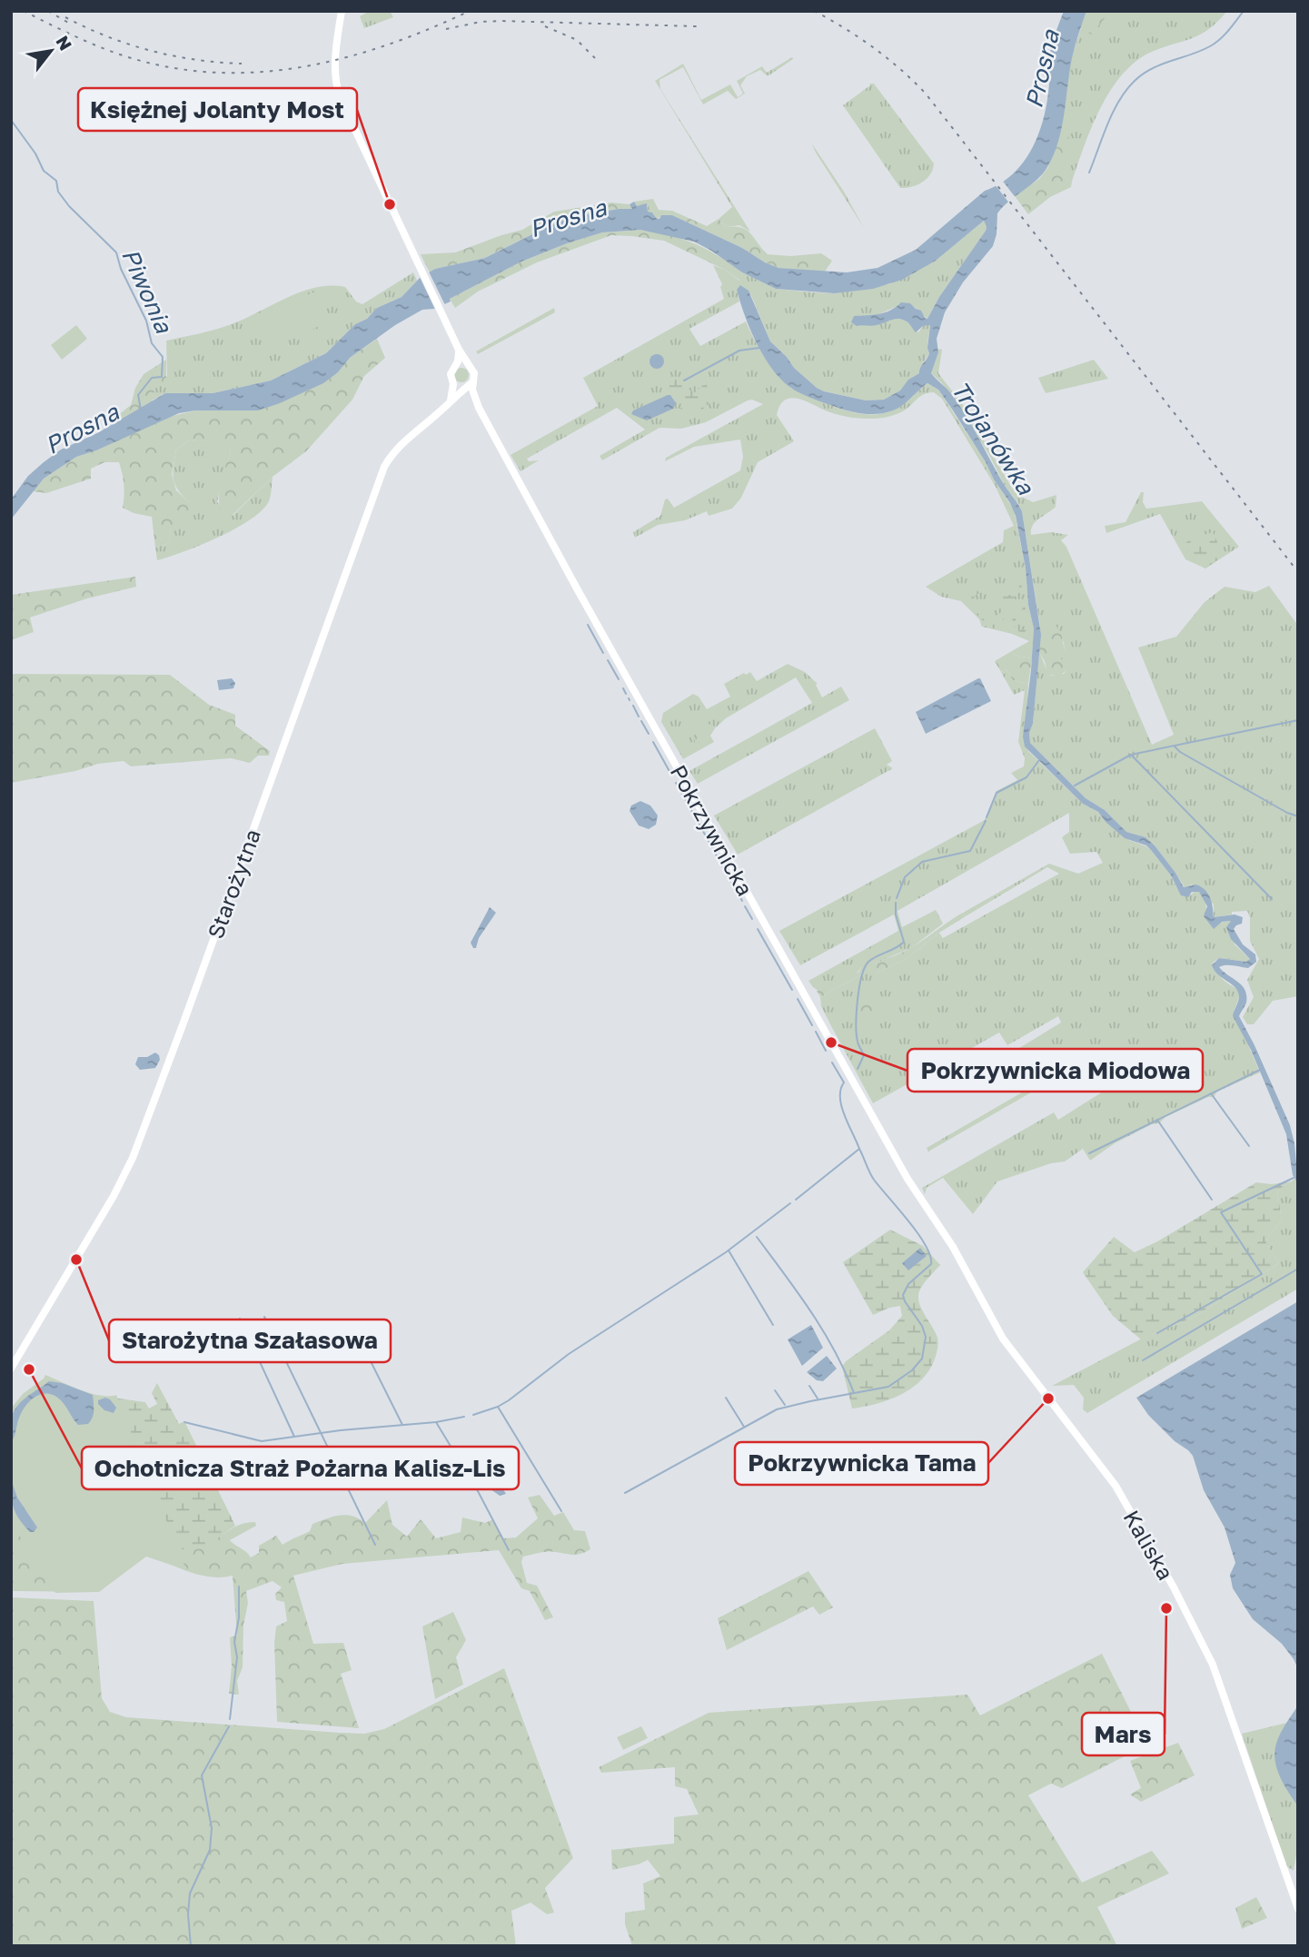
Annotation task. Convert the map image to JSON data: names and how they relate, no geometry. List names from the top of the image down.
{
  "streets": {
    "street": ["Pokrzywnicka", "Starożytna", "Kaliska"]
  },
  "crossings": [
    ["Pokrzywnicka", "Starożytna"],
    ["Pokrzywnicka", "Kaliska"]
  ],
  "water": ["Prosna", "Piwonia", "Trojanówka"],
  "places": [
    "Księżnej Jolanty Most",
    "Pokrzywnicka Miodowa",
    "Starożytna Szałasowa",
    "Ochotnicza Straż Pożarna Kalisz-Lis",
    "Pokrzywnicka Tama",
    "Mars"
  ],
  "north": "top right"
}
